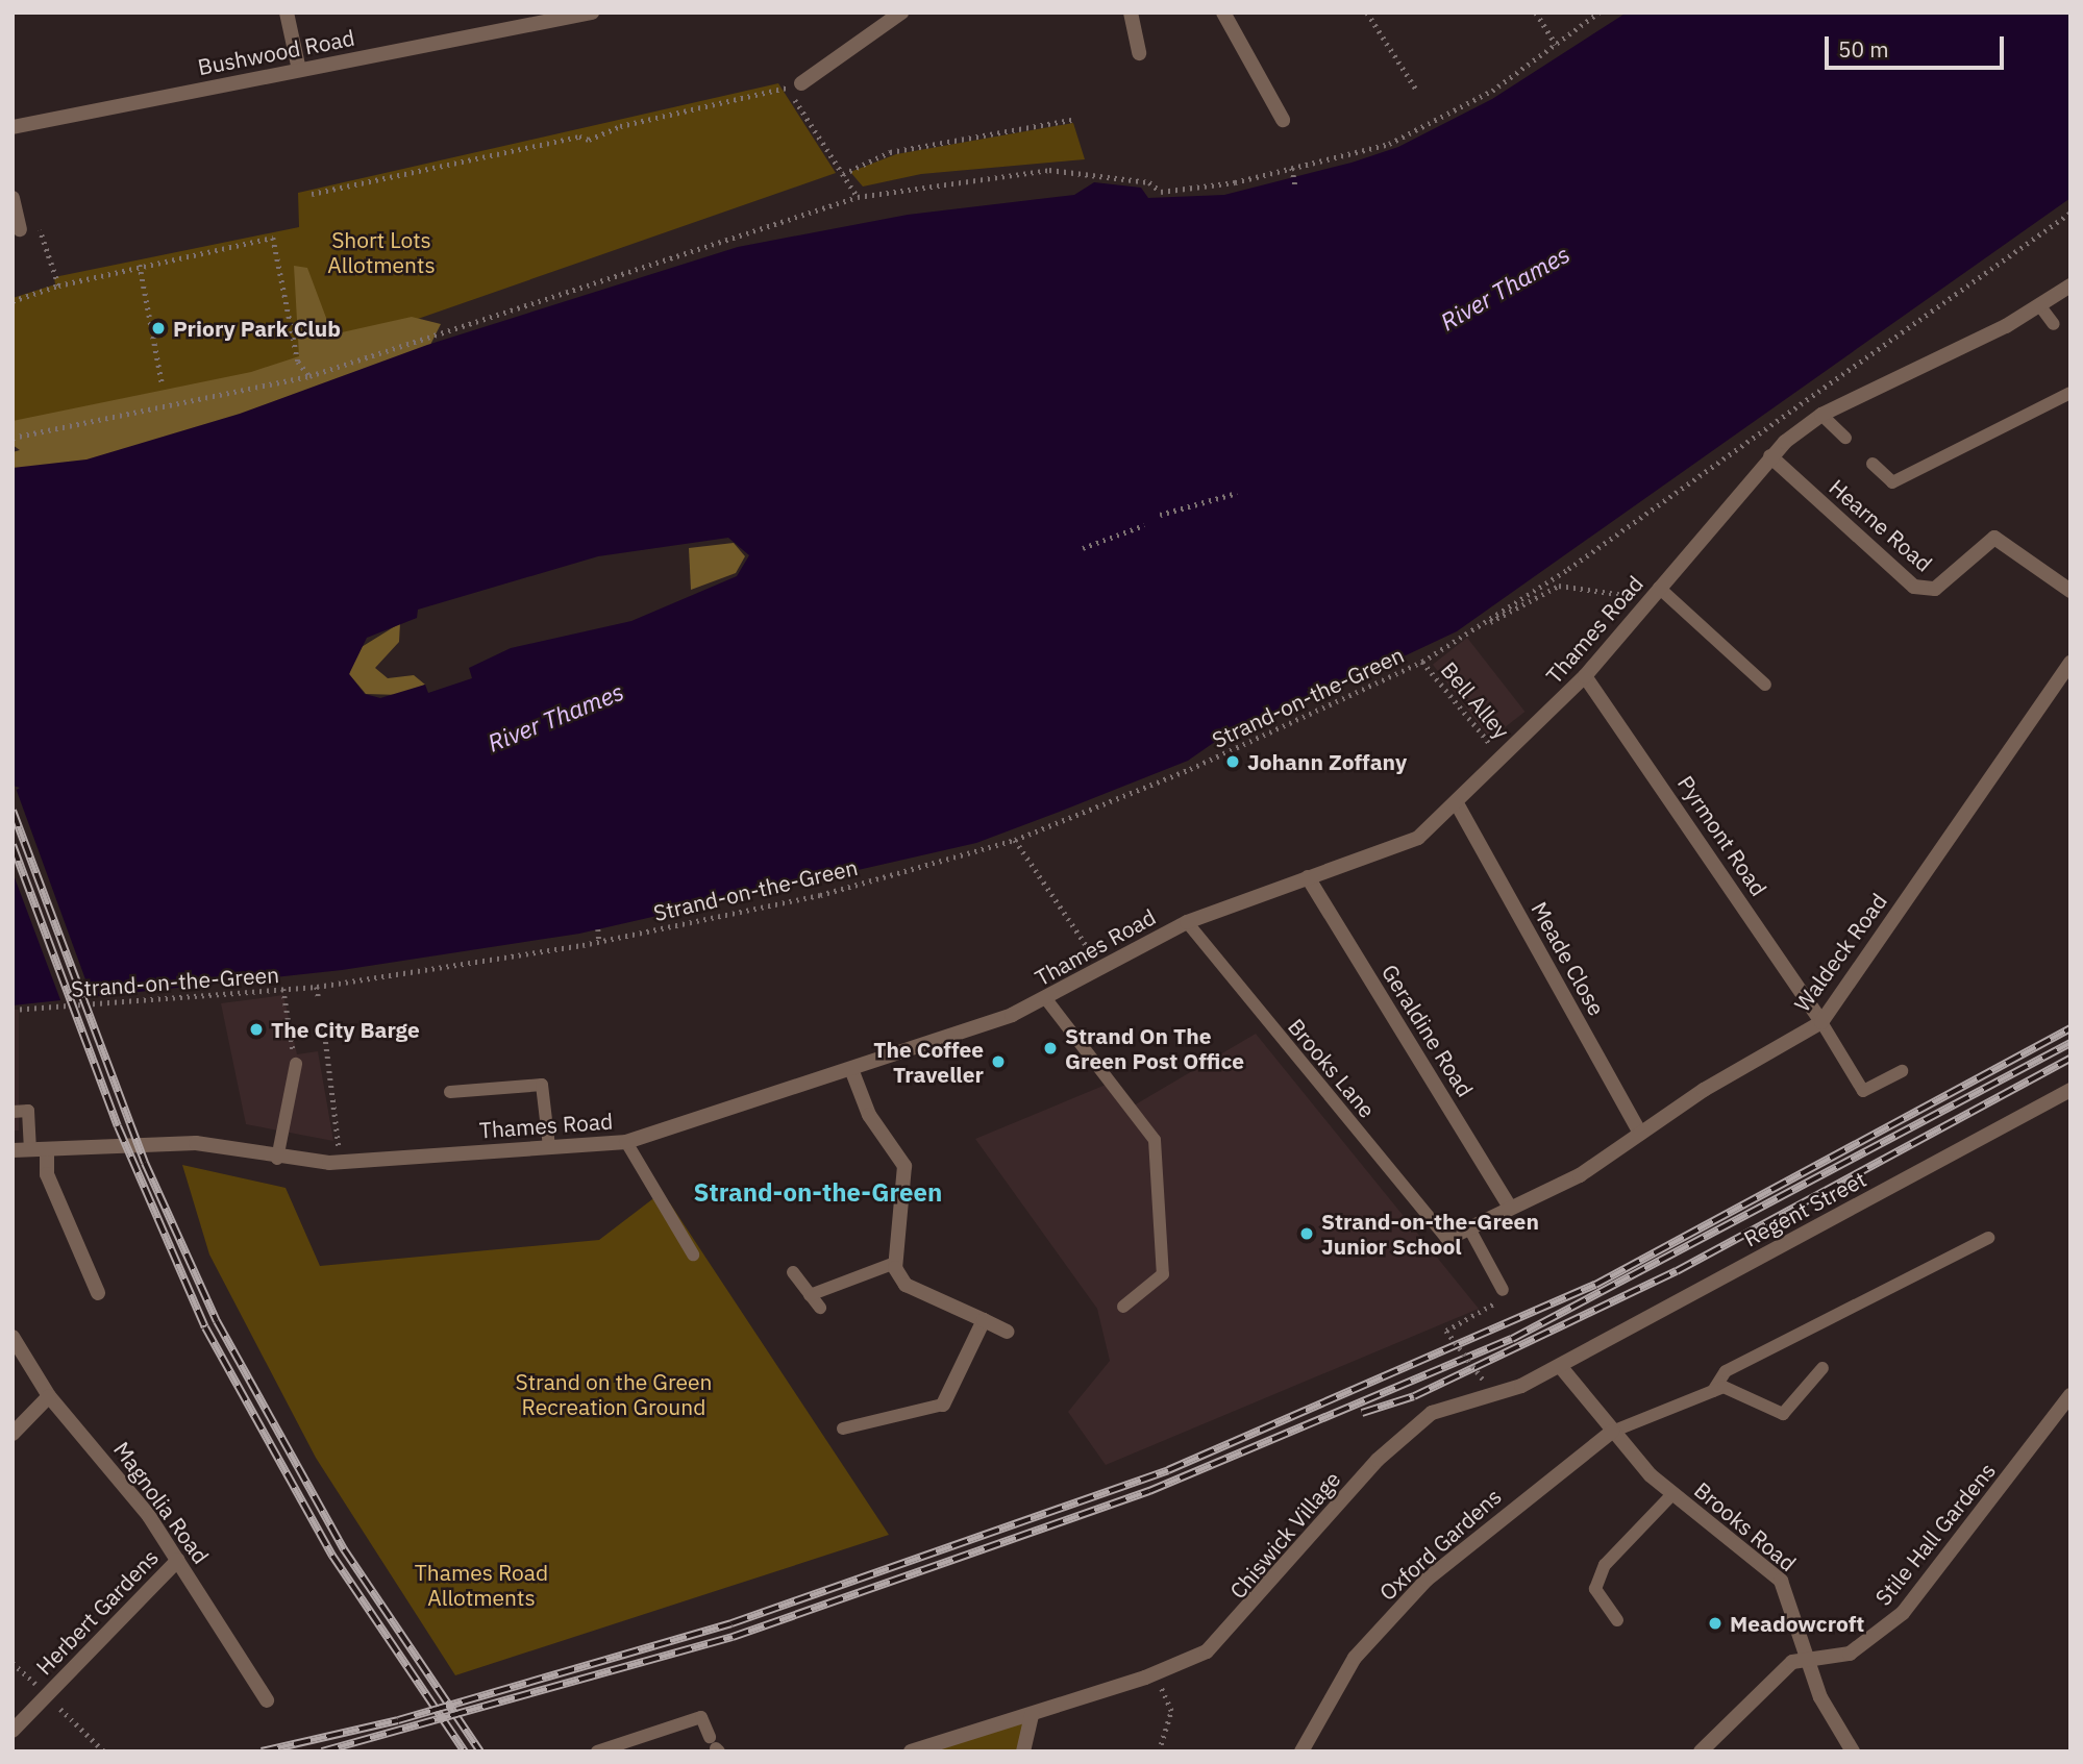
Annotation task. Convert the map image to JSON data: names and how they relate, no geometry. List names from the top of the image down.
{
  "streets": {
    "street": [
      "Bushwood Road",
      "Hearne Road",
      "Thames Road",
      "Pyrmont Road",
      "Waldeck Road",
      "Meade Close",
      "Geraldine Road",
      "Regent Street",
      "Magnolia Road",
      "Brooks Road",
      "Stile Hall Gardens",
      "Chiswick Village",
      "Oxford Gardens",
      "Herbert Gardens"
    ],
    "lane": ["Brooks Lane"],
    "path": ["Strand-on-the-Green", "Bell Alley"]
  },
  "crossings": [
    ["Hearne Road", "Thames Road"],
    ["Thames Road", "Bell Alley"],
    ["Thames Road", "Pyrmont Road"],
    ["Thames Road", "Meade Close"],
    ["Thames Road", "Geraldine Road"],
    ["Thames Road", "Brooks Lane"],
    ["Strand-on-the-Green", "Bell Alley"],
    ["Pyrmont Road", "Waldeck Road"],
    ["Waldeck Road", "Meade Close"],
    ["Waldeck Road", "Geraldine Road"],
    ["Waldeck Road", "Brooks Lane"],
    ["Regent Street", "Brooks Road"],
    ["Regent Street", "Chiswick Village"],
    ["Magnolia Road", "Herbert Gardens"],
    ["Brooks Road", "Stile Hall Gardens"],
    ["Brooks Road", "Chiswick Village"],
    ["Brooks Road", "Oxford Gardens"]
  ],
  "districts": ["Strand-on-the-Green"],
  "water": ["River Thames"],
  "parks": ["Short Lots Allotments", "Strand on the Green Recreation Ground", "Thames Road Allotments"],
  "places": [
    "Priory Park Club",
    "Johann Zoffany",
    "The City Barge",
    "Strand On The Green Post Office",
    "The Coffee Traveller",
    "Strand-on-the-Green Junior School",
    "Meadowcroft"
  ],
  "scale_bar": "50 m"
}
